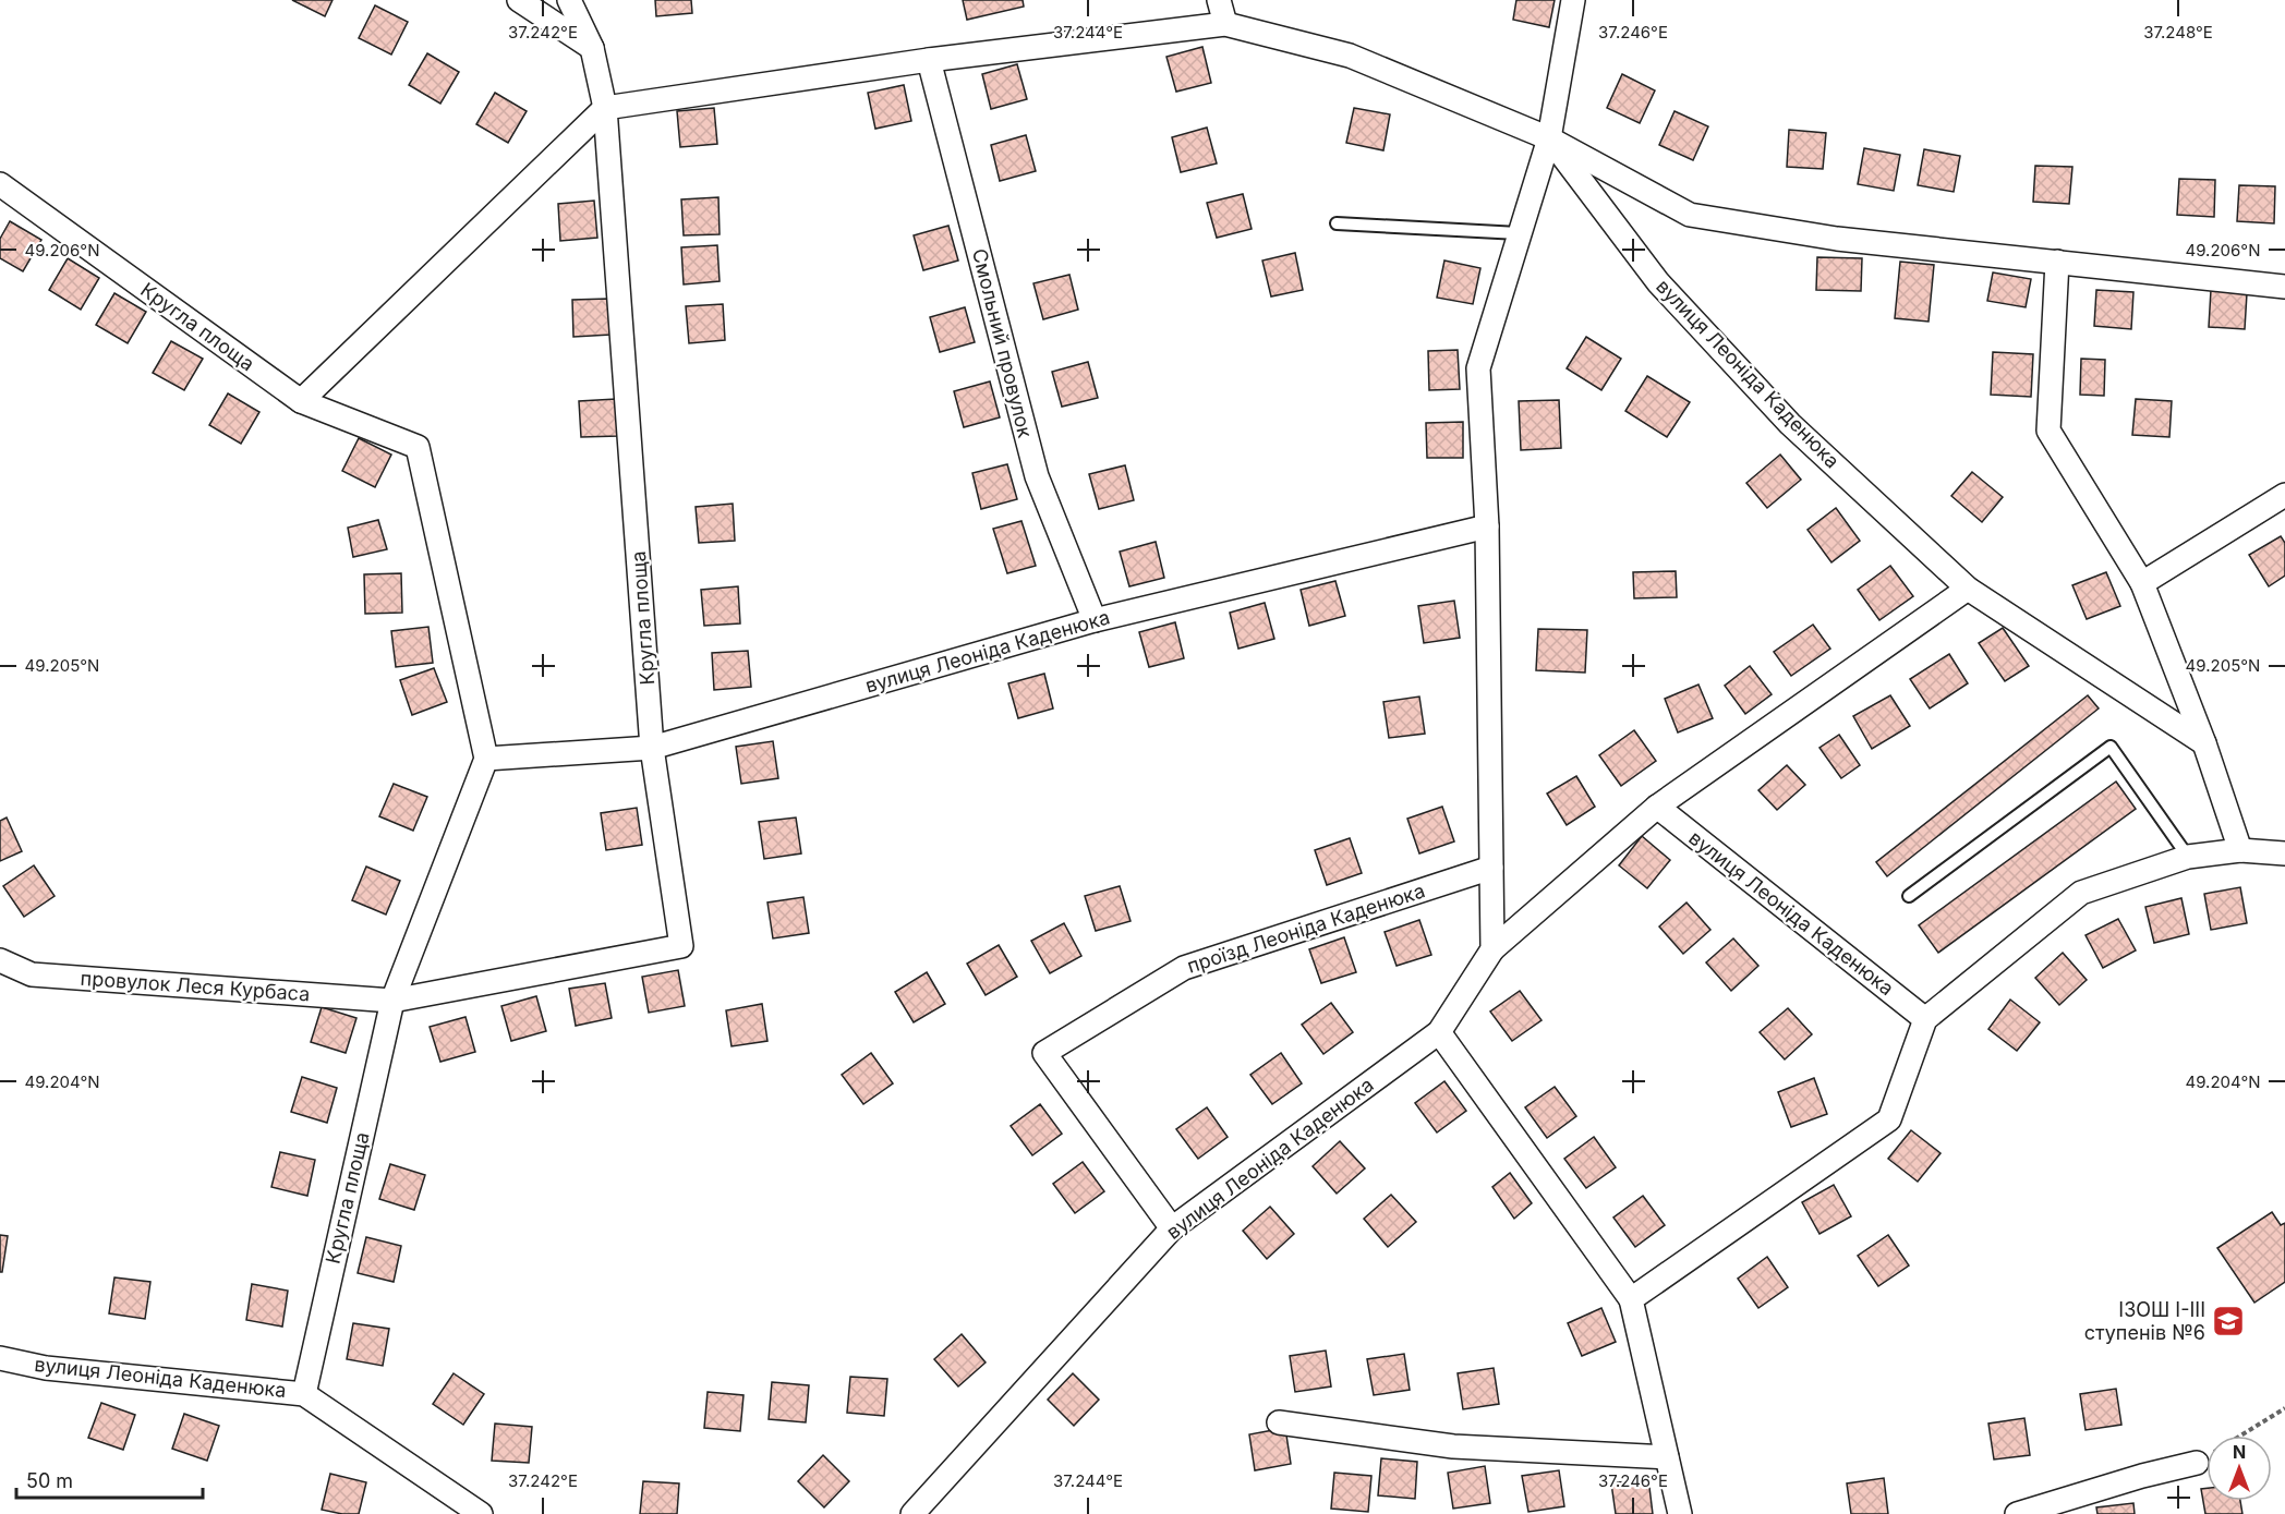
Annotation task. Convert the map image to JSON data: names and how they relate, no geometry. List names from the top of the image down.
{
  "streets": {
    "street": [
      "Кругла площа",
      "Смольний провулок",
      "вулиця Леоніда Каденюка",
      "проїзд Леоніда Каденюка",
      "провулок Леся Курбаса"
    ]
  },
  "crossings": [
    ["Кругла площа", "вулиця Леоніда Каденюка"],
    ["Кругла площа", "провулок Леся Курбаса"],
    ["Смольний провулок", "вулиця Леоніда Каденюка"],
    ["вулиця Леоніда Каденюка", "проїзд Леоніда Каденюка"]
  ],
  "places": {
    "school or university": ["ІЗОШ І-ІІІ ступенів №6"]
  },
  "scale_bar": "50 m",
  "north": "top",
  "coordinates": [
    "37.242°E",
    "37.244°E",
    "37.246°E",
    "37.248°E",
    "49.206°N",
    "49.205°N",
    "49.204°N"
  ]
}
